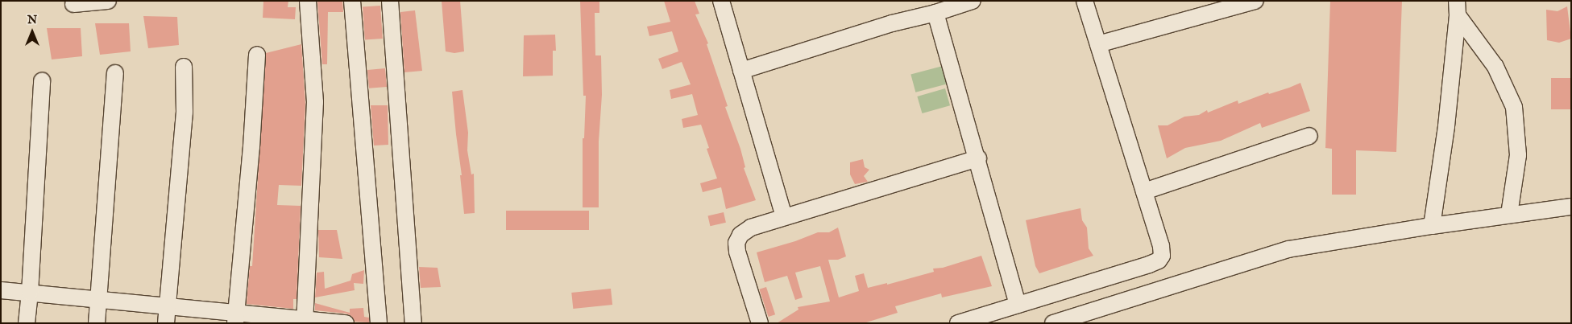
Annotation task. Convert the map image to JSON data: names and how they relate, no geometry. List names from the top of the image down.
{
  "north": "top"
}
